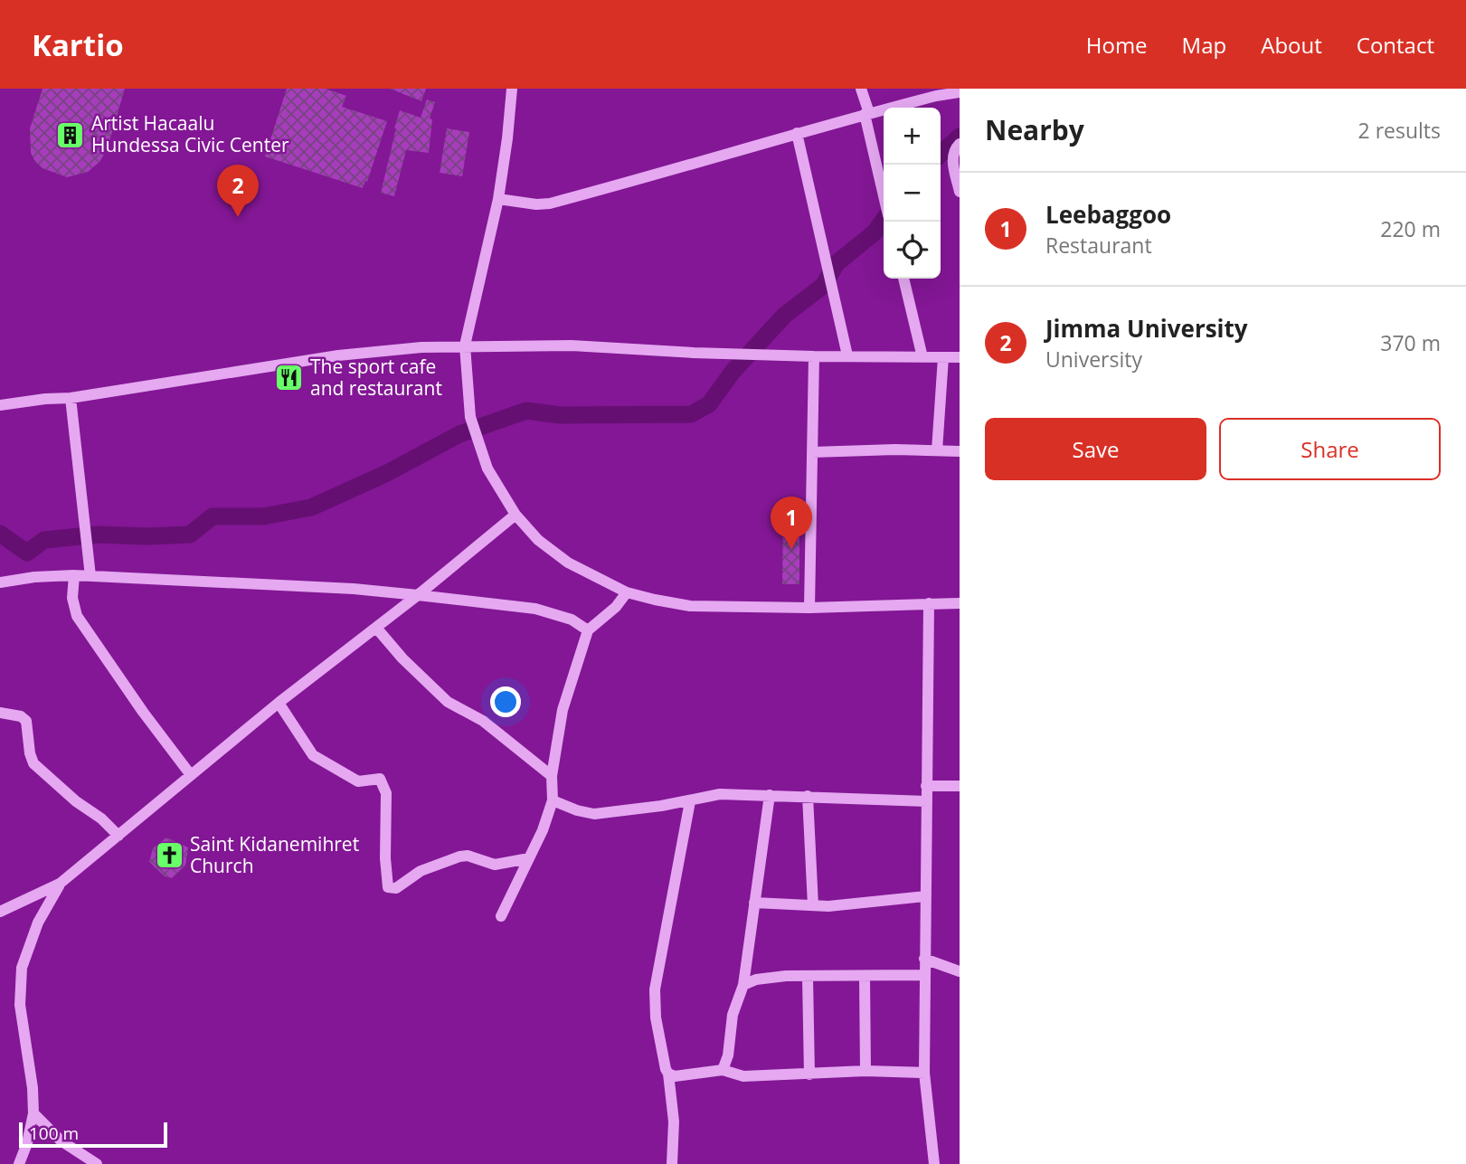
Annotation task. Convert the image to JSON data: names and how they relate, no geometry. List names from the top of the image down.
{
  "places": {
    "building": ["Artist Hacaalu Hundessa Civic Center"],
    "restaurant": ["The sport cafe and restaurant"],
    "church": ["Saint Kidanemihret Church"]
  },
  "scale_bar": "100 m",
  "page": {
    "header": "Kartio",
    "nav": [
      "Home",
      "Map",
      "About",
      "Contact"
    ],
    "heading": ["Nearby", "2 results"],
    "map_buttons": ["+", "−"],
    "pins": ["2", "1"],
    "list": [
      {
        "mark": "1",
        "name": "Leebaggoo",
        "note": "Restaurant",
        "value": "220 m"
      },
      {
        "mark": "2",
        "name": "Jimma University",
        "note": "University",
        "value": "370 m"
      }
    ],
    "buttons": ["Save", "Share"],
    "scale": "100 m"
  }
}
